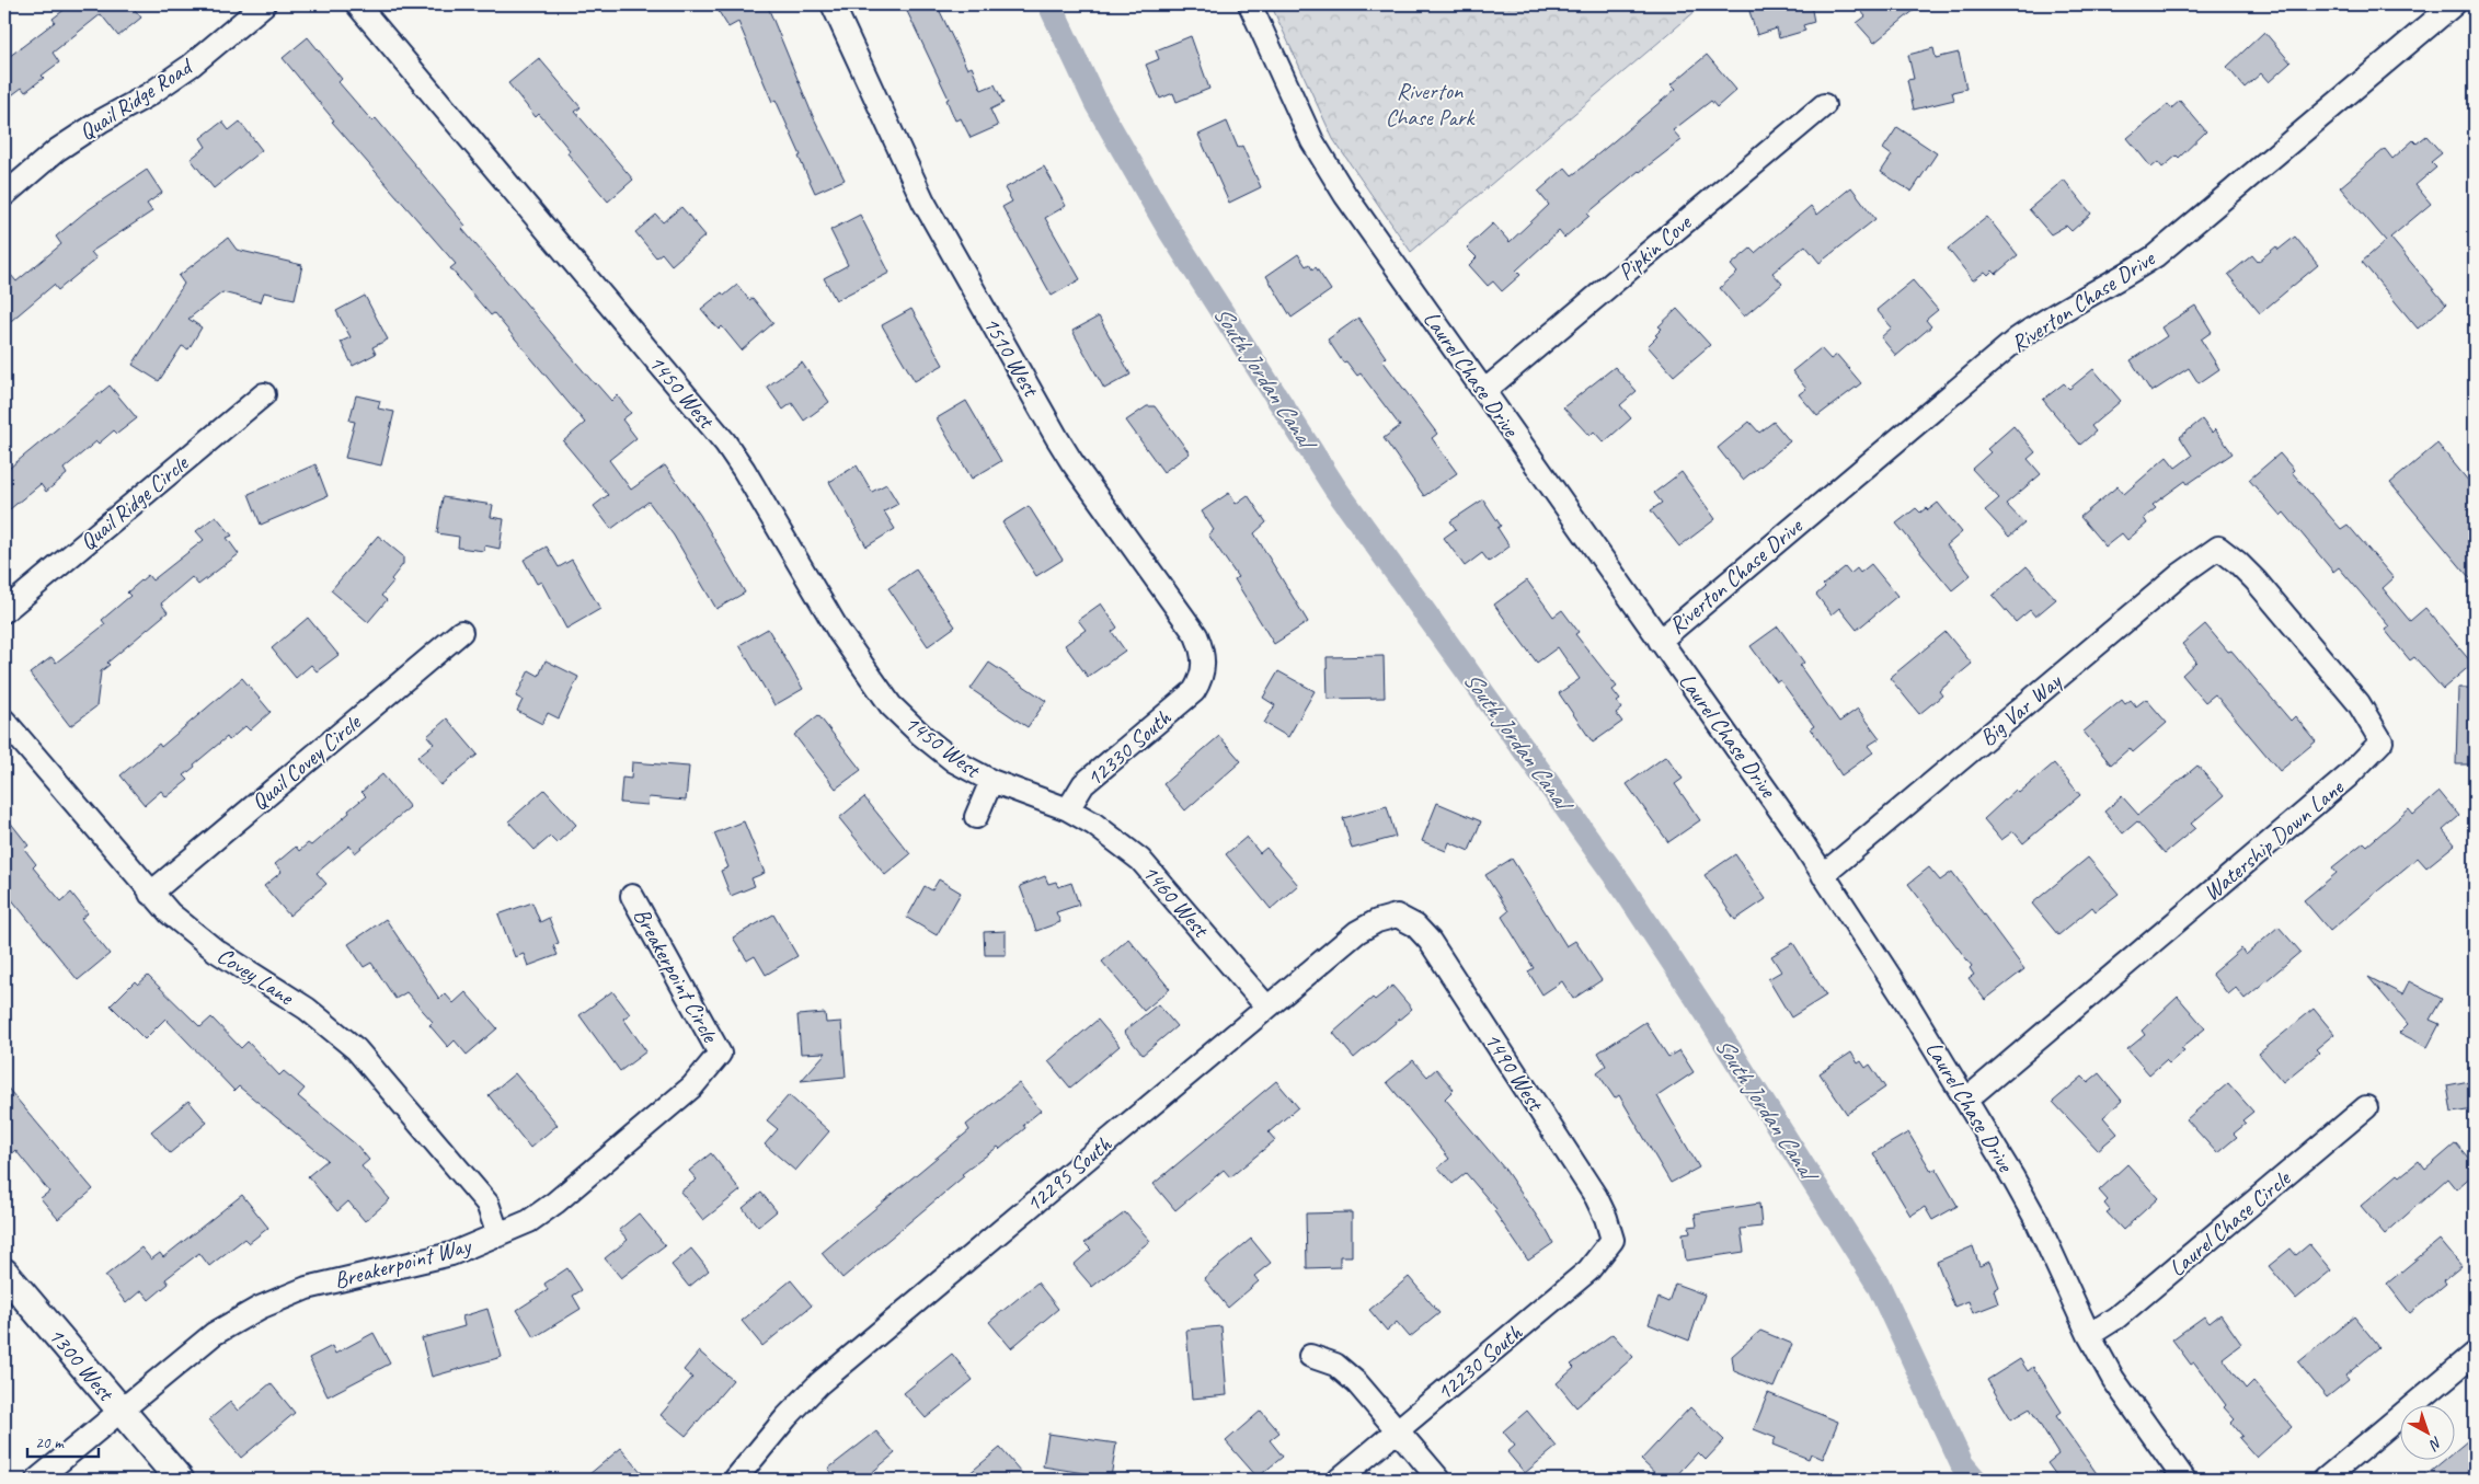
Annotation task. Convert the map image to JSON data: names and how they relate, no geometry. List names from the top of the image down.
{
  "streets": {
    "street": [
      "Quail Ridge Road",
      "Pipkin Cove",
      "Riverton Chase Drive",
      "1510 West",
      "Laurel Chase Drive",
      "1450 West",
      "Quail Ridge Circle",
      "Big Var Way",
      "12330 South",
      "Quail Covey Circle",
      "Watership Down Lane",
      "1460 West",
      "Breakerpoint Circle",
      "Covey Lane",
      "1490 West",
      "12295 South",
      "Laurel Chase Circle",
      "Breakerpoint Way",
      "12230 South",
      "1300 West"
    ]
  },
  "crossings": [
    ["Pipkin Cove", "Laurel Chase Drive"],
    ["Riverton Chase Drive", "Laurel Chase Drive"],
    ["1510 West", "12330 South"],
    ["Laurel Chase Drive", "Big Var Way"],
    ["Laurel Chase Drive", "Watership Down Lane"],
    ["Laurel Chase Drive", "Laurel Chase Circle"],
    ["1450 West", "12330 South"],
    ["1450 West", "1460 West"],
    ["Big Var Way", "Watership Down Lane"],
    ["12330 South", "1460 West"],
    ["Quail Covey Circle", "Covey Lane"],
    ["1460 West", "12295 South"],
    ["Breakerpoint Circle", "Breakerpoint Way"],
    ["Covey Lane", "Breakerpoint Way"],
    ["1490 West", "12295 South"],
    ["1490 West", "12230 South"],
    ["Breakerpoint Way", "1300 West"]
  ],
  "water": ["South Jordan Canal"],
  "parks": ["Riverton Chase Park"],
  "scale_bar": "20 m",
  "north": "bottom right"
}
